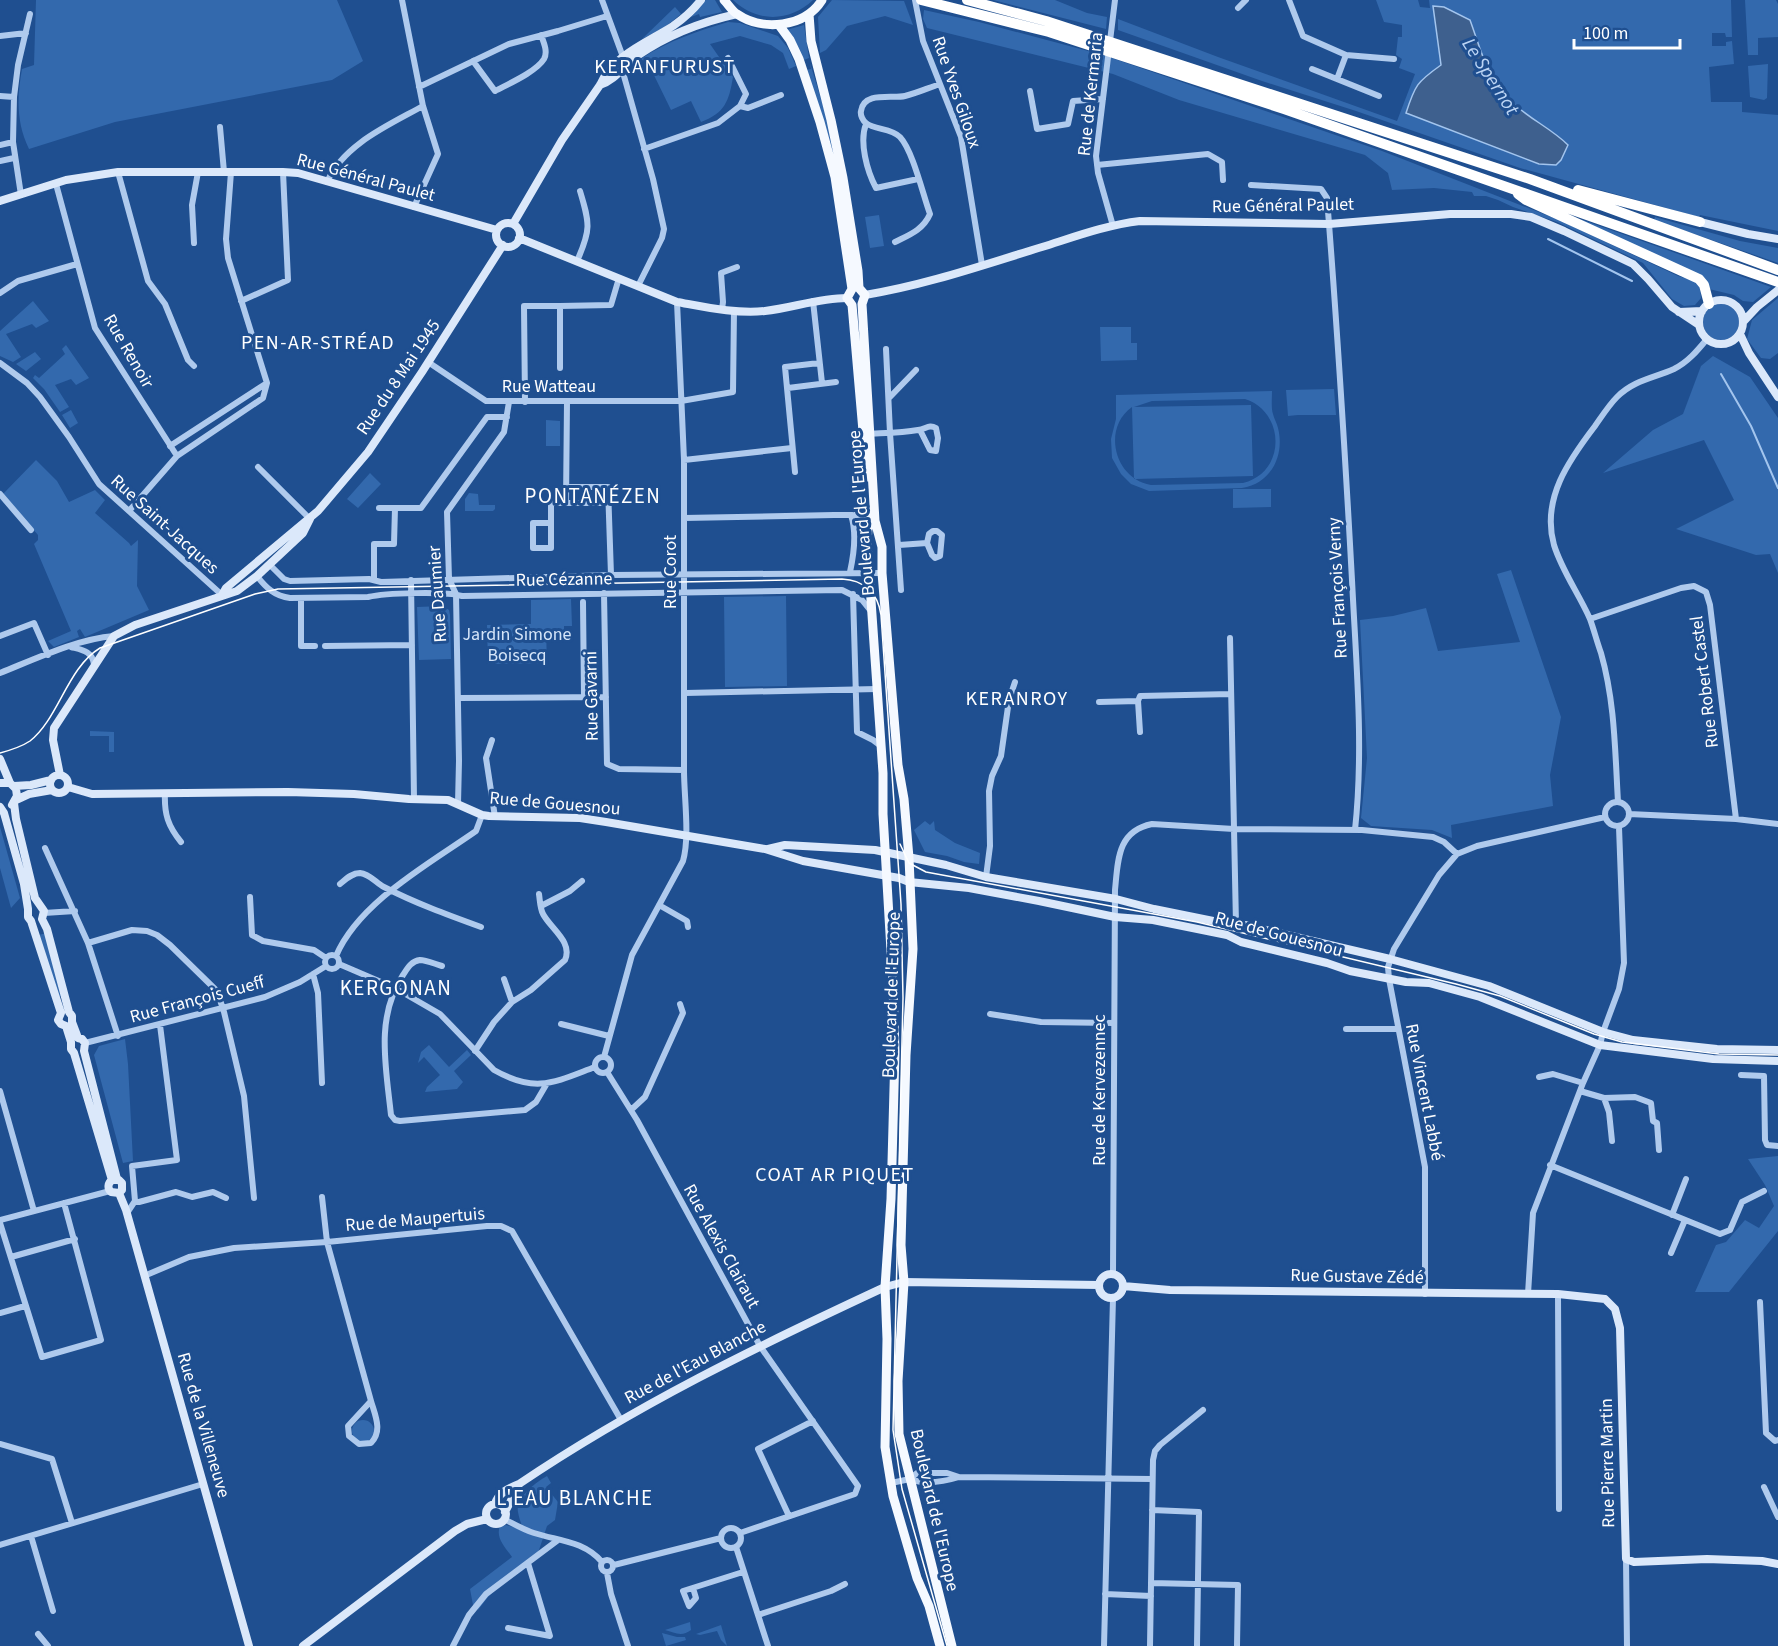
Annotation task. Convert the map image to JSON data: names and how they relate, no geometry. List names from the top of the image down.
{
  "streets": {
    "main road": ["Boulevard de l'Europe"],
    "street": [
      "Rue Yves Giloux",
      "Rue de Kermaria",
      "Rue Général Paulet",
      "Rue Renoir",
      "Rue du 8 Mai 1945",
      "Rue Watteau",
      "Rue Saint-Jacques",
      "Rue Corot",
      "Rue Cézanne",
      "Rue François Verny",
      "Rue Daumier",
      "Rue Robert Castel",
      "Rue Gavarni",
      "Rue de Gouesnou",
      "Rue François Cueff",
      "Rue de Kervezennec",
      "Rue Vincent Labbé",
      "Rue de Maupertuis",
      "Rue Alexis Clairaut",
      "Rue Gustave Zédé",
      "Rue de l'Eau Blanche",
      "Rue de la Villeneuve",
      "Rue Pierre Martin"
    ]
  },
  "crossings": [
    ["Rue Yves Giloux", "Rue Général Paulet"],
    ["Rue de Kermaria", "Rue Général Paulet"],
    ["Rue Général Paulet", "Rue Renoir"],
    ["Rue Général Paulet", "Rue du 8 Mai 1945"],
    ["Rue Général Paulet", "Rue Watteau"],
    ["Rue Général Paulet", "Boulevard de l'Europe"],
    ["Rue Général Paulet", "Rue Corot"],
    ["Rue Général Paulet", "Rue François Verny"],
    ["Rue du 8 Mai 1945", "Rue Watteau"],
    ["Rue du 8 Mai 1945", "Rue Saint-Jacques"],
    ["Rue du 8 Mai 1945", "Rue Cézanne"],
    ["Rue du 8 Mai 1945", "Rue de Gouesnou"],
    ["Rue Watteau", "Rue Corot"],
    ["Rue Watteau", "Rue Daumier"],
    ["Boulevard de l'Europe", "Rue Cézanne"],
    ["Boulevard de l'Europe", "Rue de Gouesnou"],
    ["Boulevard de l'Europe", "Rue de l'Eau Blanche"],
    ["Rue Corot", "Rue Cézanne"],
    ["Rue Corot", "Rue Gavarni"],
    ["Rue Cézanne", "Rue Daumier"],
    ["Rue Cézanne", "Rue Gavarni"],
    ["Rue Daumier", "Rue de Gouesnou"],
    ["Rue de Gouesnou", "Rue de Kervezennec"],
    ["Rue de Gouesnou", "Rue Vincent Labbé"],
    ["Rue François Cueff", "Rue de la Villeneuve"],
    ["Rue de Kervezennec", "Rue Gustave Zédé"],
    ["Rue Vincent Labbé", "Rue Gustave Zédé"],
    ["Rue de Maupertuis", "Rue de l'Eau Blanche"],
    ["Rue de Maupertuis", "Rue de la Villeneuve"],
    ["Rue Alexis Clairaut", "Rue de l'Eau Blanche"],
    ["Rue Gustave Zédé", "Rue Pierre Martin"]
  ],
  "districts": [
    "KERANFURUST",
    "PEN-AR-STRÉAD",
    "PONTANÉZEN",
    "KERANROY",
    "KERGONAN",
    "COAT AR PIQUET",
    "L'EAU BLANCHE"
  ],
  "water": ["Le Spernot"],
  "parks": ["Jardin Simone Boisecq"],
  "scale_bar": "100 m"
}
